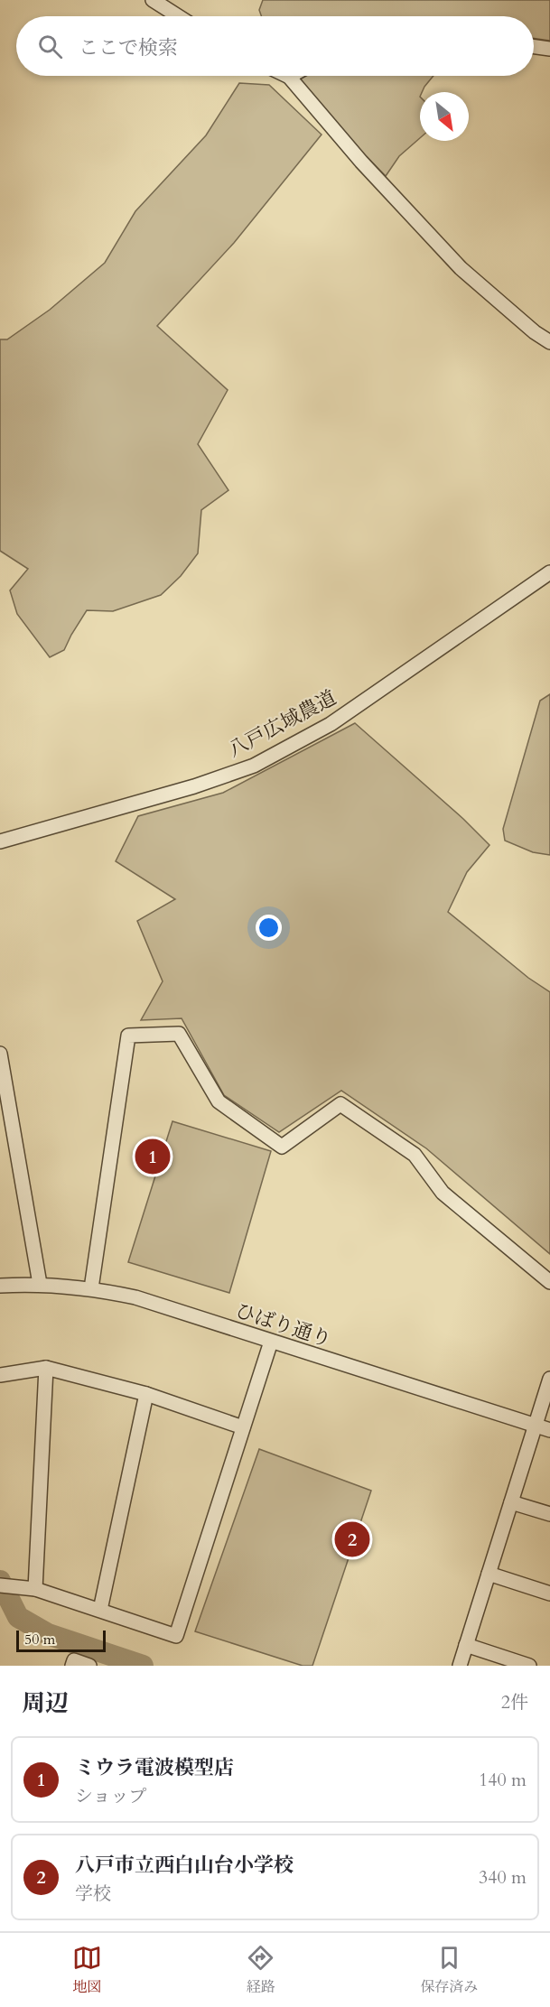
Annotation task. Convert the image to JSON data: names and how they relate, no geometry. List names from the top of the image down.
{
  "streets": {
    "street": ["八戸広域農道", "ひばり通り"]
  },
  "scale_bar": "50 m",
  "north": "bottom right",
  "page": {
    "search": "ここで検索",
    "pins": ["1", "2"],
    "scale": "50 m",
    "heading": ["周辺", "2件"],
    "list": [
      {
        "mark": "1",
        "name": "ミウラ電波模型店",
        "note": "ショップ",
        "value": "140 m"
      },
      {
        "mark": "2",
        "name": "八戸市立西白山台小学校",
        "note": "学校",
        "value": "340 m"
      }
    ],
    "nav": ["地図", "経路", "保存済み"]
  }
}
